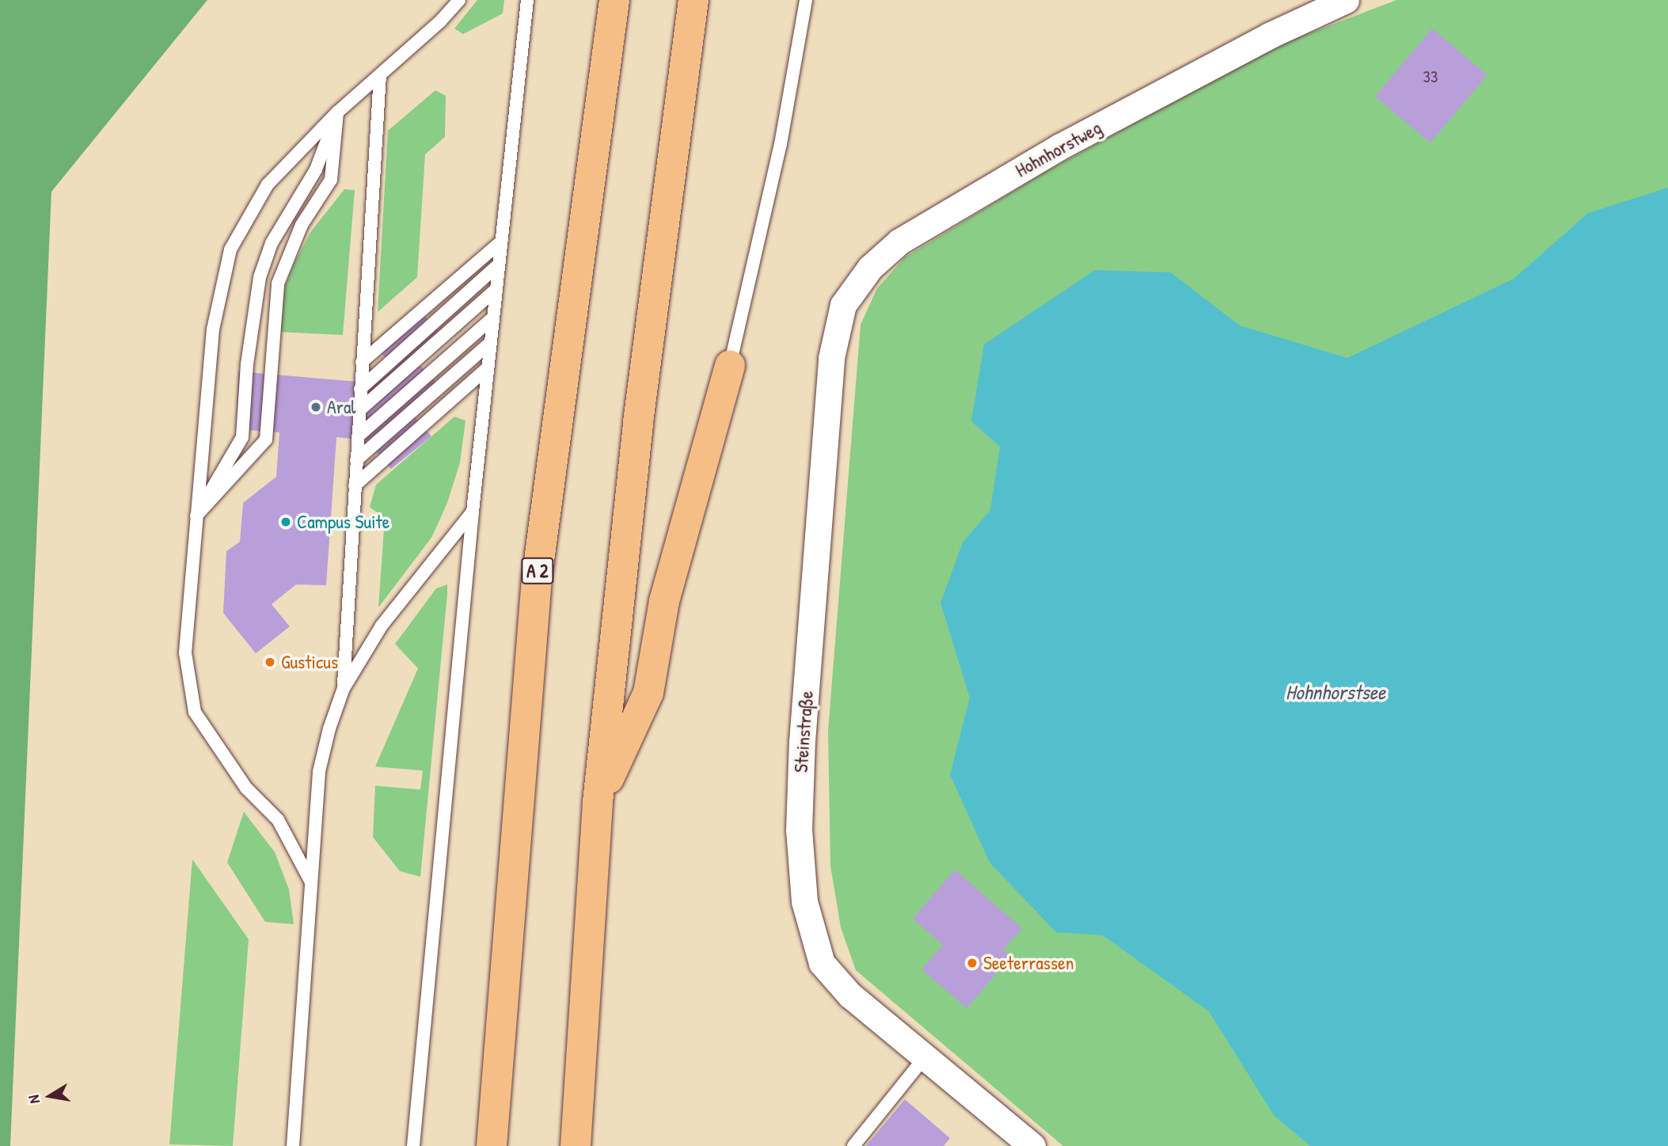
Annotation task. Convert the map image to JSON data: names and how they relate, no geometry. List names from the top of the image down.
{
  "streets": {
    "highway": ["A 2"],
    "street": ["Hohnhorstweg", "Steinstraße"]
  },
  "crossings": [
    ["Hohnhorstweg", "Steinstraße"]
  ],
  "water": ["Hohnhorstsee"],
  "places": [
    "Aral",
    "Campus Suite",
    "Gusticus",
    "Seeterrassen"
  ],
  "house_numbers": ["33"],
  "north": "left"
}
